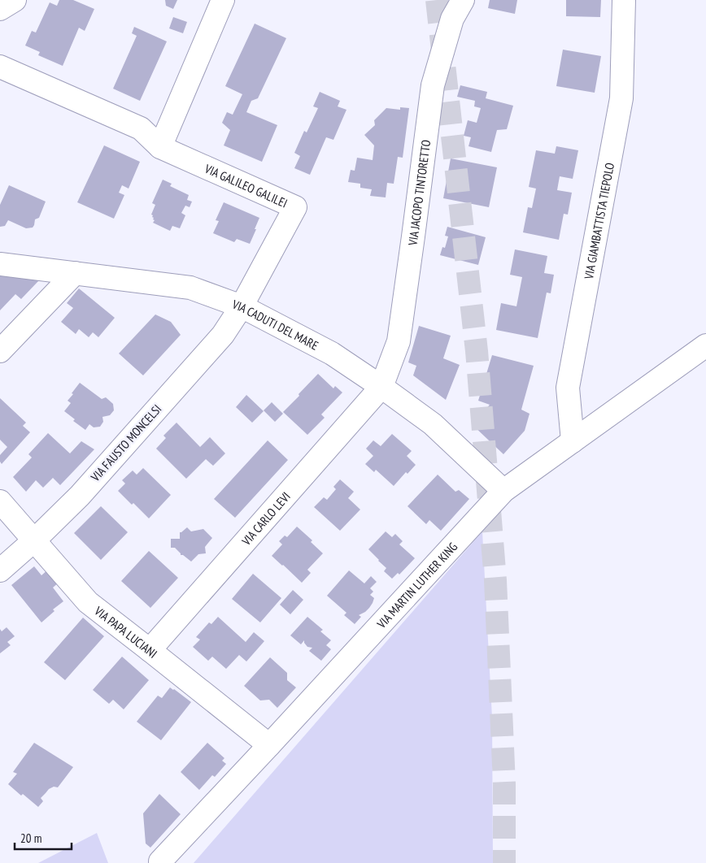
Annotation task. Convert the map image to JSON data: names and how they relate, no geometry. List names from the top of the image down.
{
  "streets": {
    "street": [
      "VIA GALILEO GALILEI",
      "VIA JACOPO TINTORETTO",
      "VIA GIAMBATTISTA TIEPOLO",
      "VIA CADUTI DEL MARE",
      "VIA FAUSTO MONCELSI",
      "VIA CARLO LEVI",
      "VIA MARTIN LUTHER KING",
      "VIA PAPA LUCIANI"
    ]
  },
  "crossings": [
    ["VIA GALILEO GALILEI", "VIA CADUTI DEL MARE"],
    ["VIA GALILEO GALILEI", "VIA FAUSTO MONCELSI"],
    ["VIA JACOPO TINTORETTO", "VIA CADUTI DEL MARE"],
    ["VIA JACOPO TINTORETTO", "VIA CARLO LEVI"],
    ["VIA GIAMBATTISTA TIEPOLO", "VIA MARTIN LUTHER KING"],
    ["VIA CADUTI DEL MARE", "VIA FAUSTO MONCELSI"],
    ["VIA CADUTI DEL MARE", "VIA CARLO LEVI"],
    ["VIA CADUTI DEL MARE", "VIA MARTIN LUTHER KING"],
    ["VIA FAUSTO MONCELSI", "VIA PAPA LUCIANI"],
    ["VIA CARLO LEVI", "VIA PAPA LUCIANI"],
    ["VIA MARTIN LUTHER KING", "VIA PAPA LUCIANI"]
  ],
  "scale_bar": "20 m"
}
